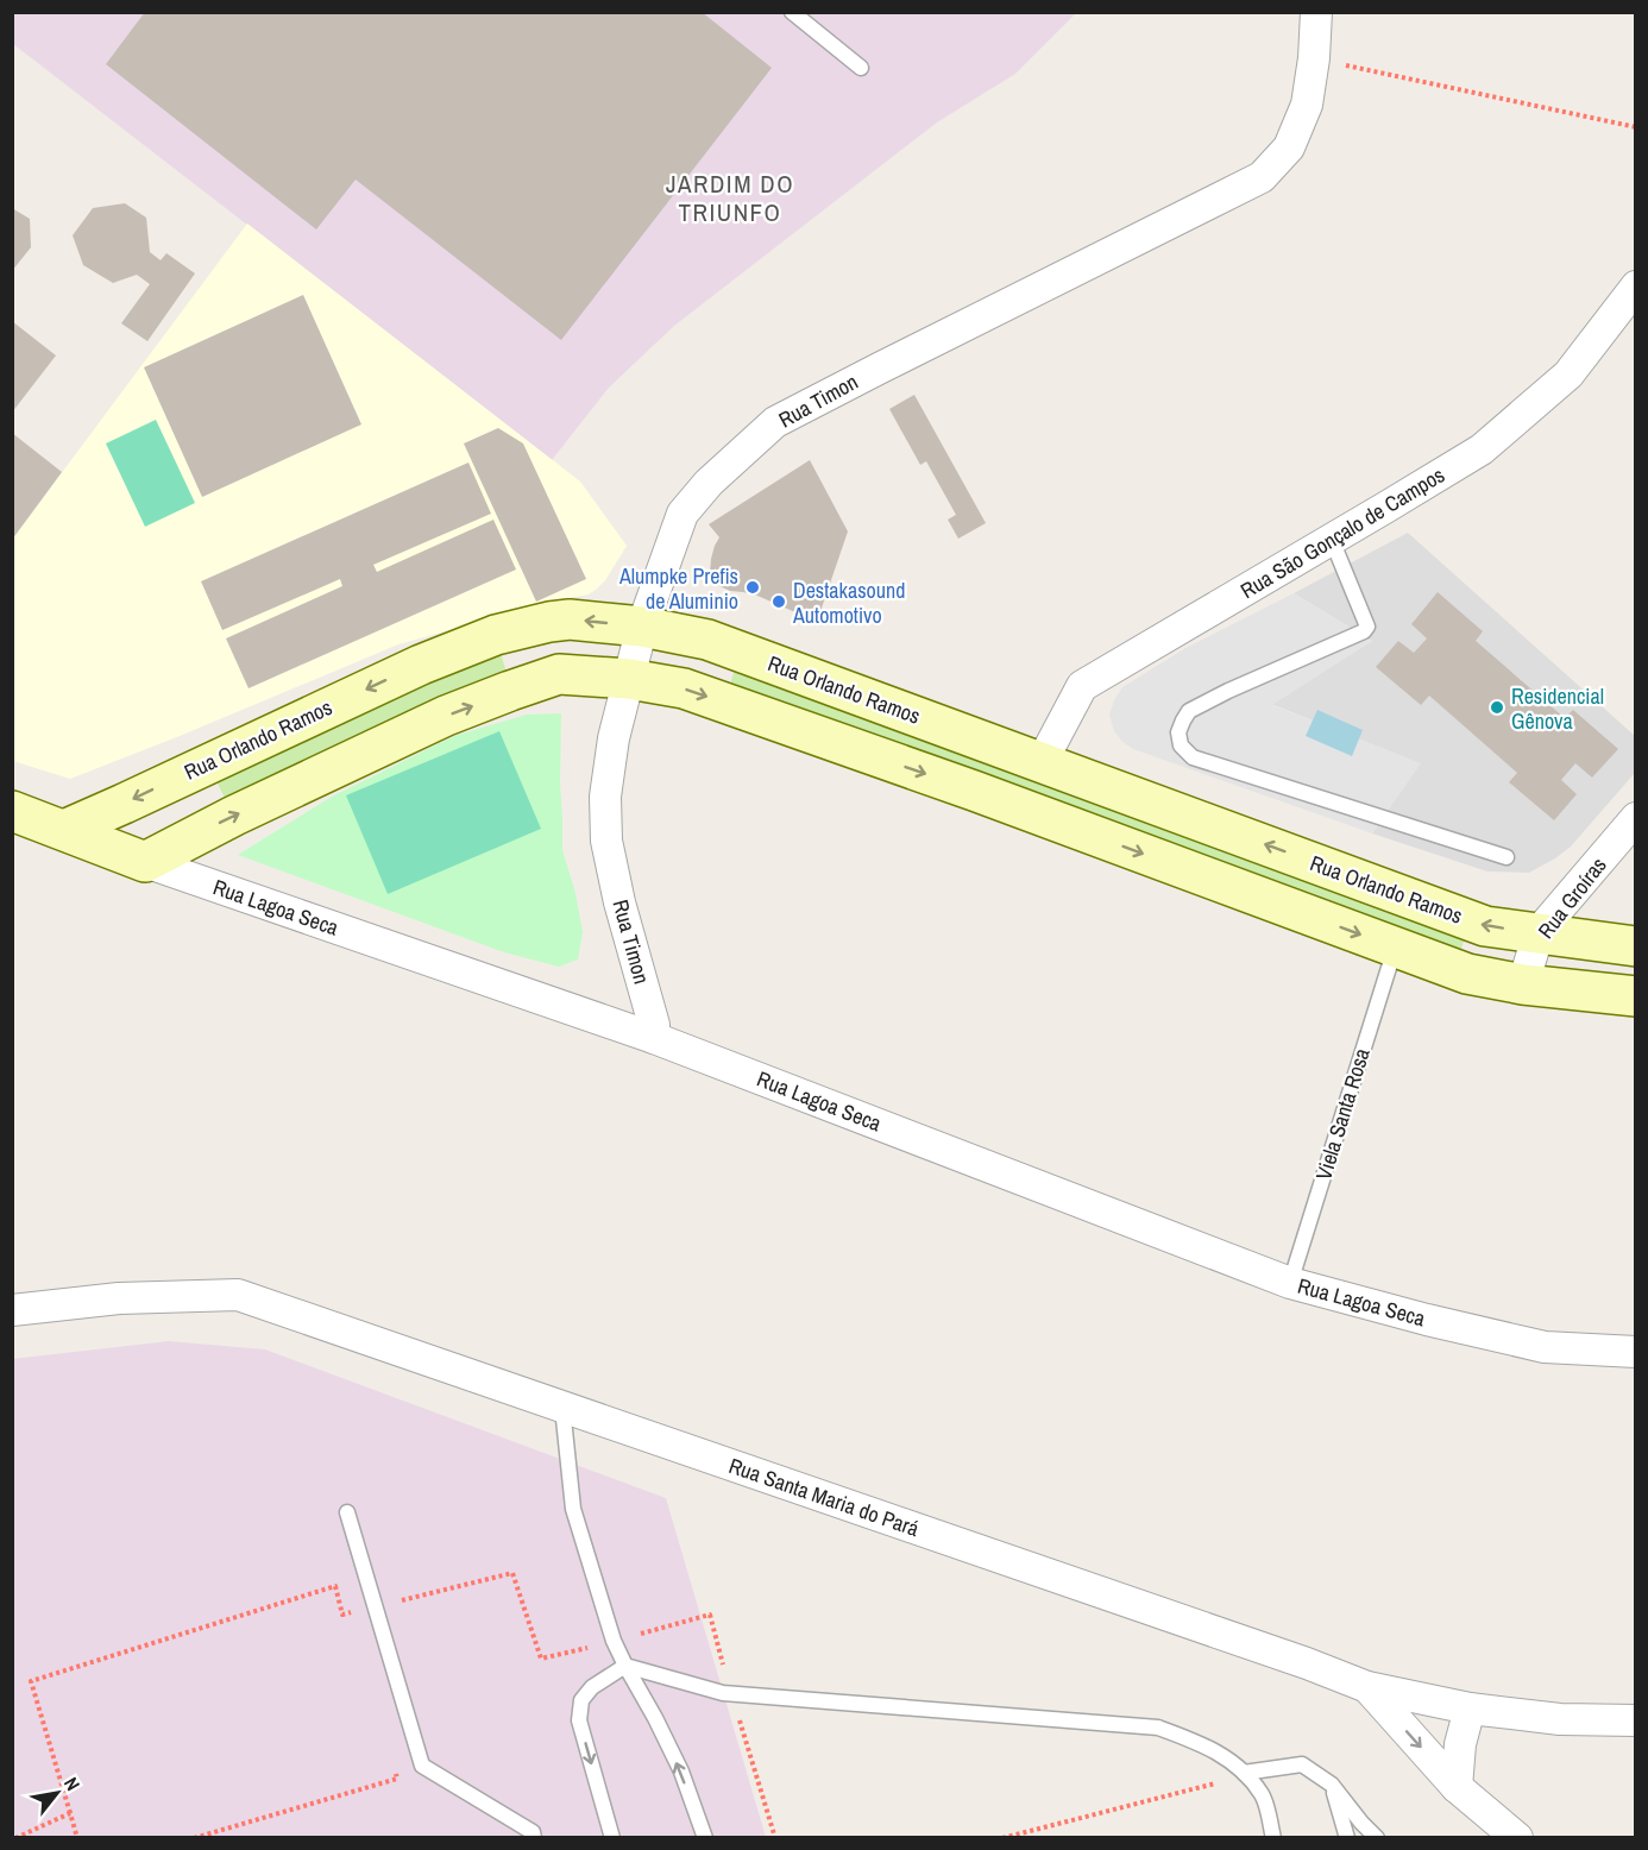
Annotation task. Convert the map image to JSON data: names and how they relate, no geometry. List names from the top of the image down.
{
  "streets": {
    "street": [
      "Rua Timon",
      "Rua São Gonçalo de Campos",
      "Rua Orlando Ramos",
      "Rua Groíras",
      "Rua Lagoa Seca",
      "Rua Santa Maria do Pará"
    ],
    "lane": ["Viela Santa Rosa"]
  },
  "crossings": [
    ["Rua Timon", "Rua Orlando Ramos"],
    ["Rua Timon", "Rua Lagoa Seca"],
    ["Rua São Gonçalo de Campos", "Rua Orlando Ramos"],
    ["Rua Orlando Ramos", "Rua Groíras"],
    ["Rua Orlando Ramos", "Rua Lagoa Seca"],
    ["Rua Lagoa Seca", "Viela Santa Rosa"]
  ],
  "districts": ["JARDIM DO TRIUNFO"],
  "places": ["Alumpke Prefis de Aluminio", "Destakasound Automotivo", "Residencial Gênova"],
  "north": "top right"
}
